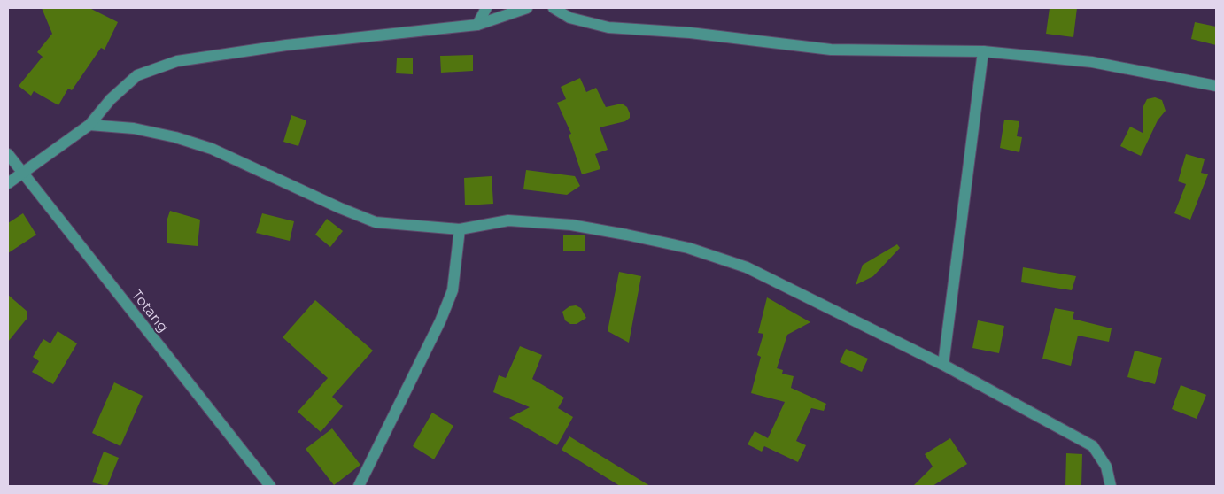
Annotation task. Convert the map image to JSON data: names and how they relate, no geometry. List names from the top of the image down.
{
  "streets": {
    "street": ["Totang"]
  }
}
